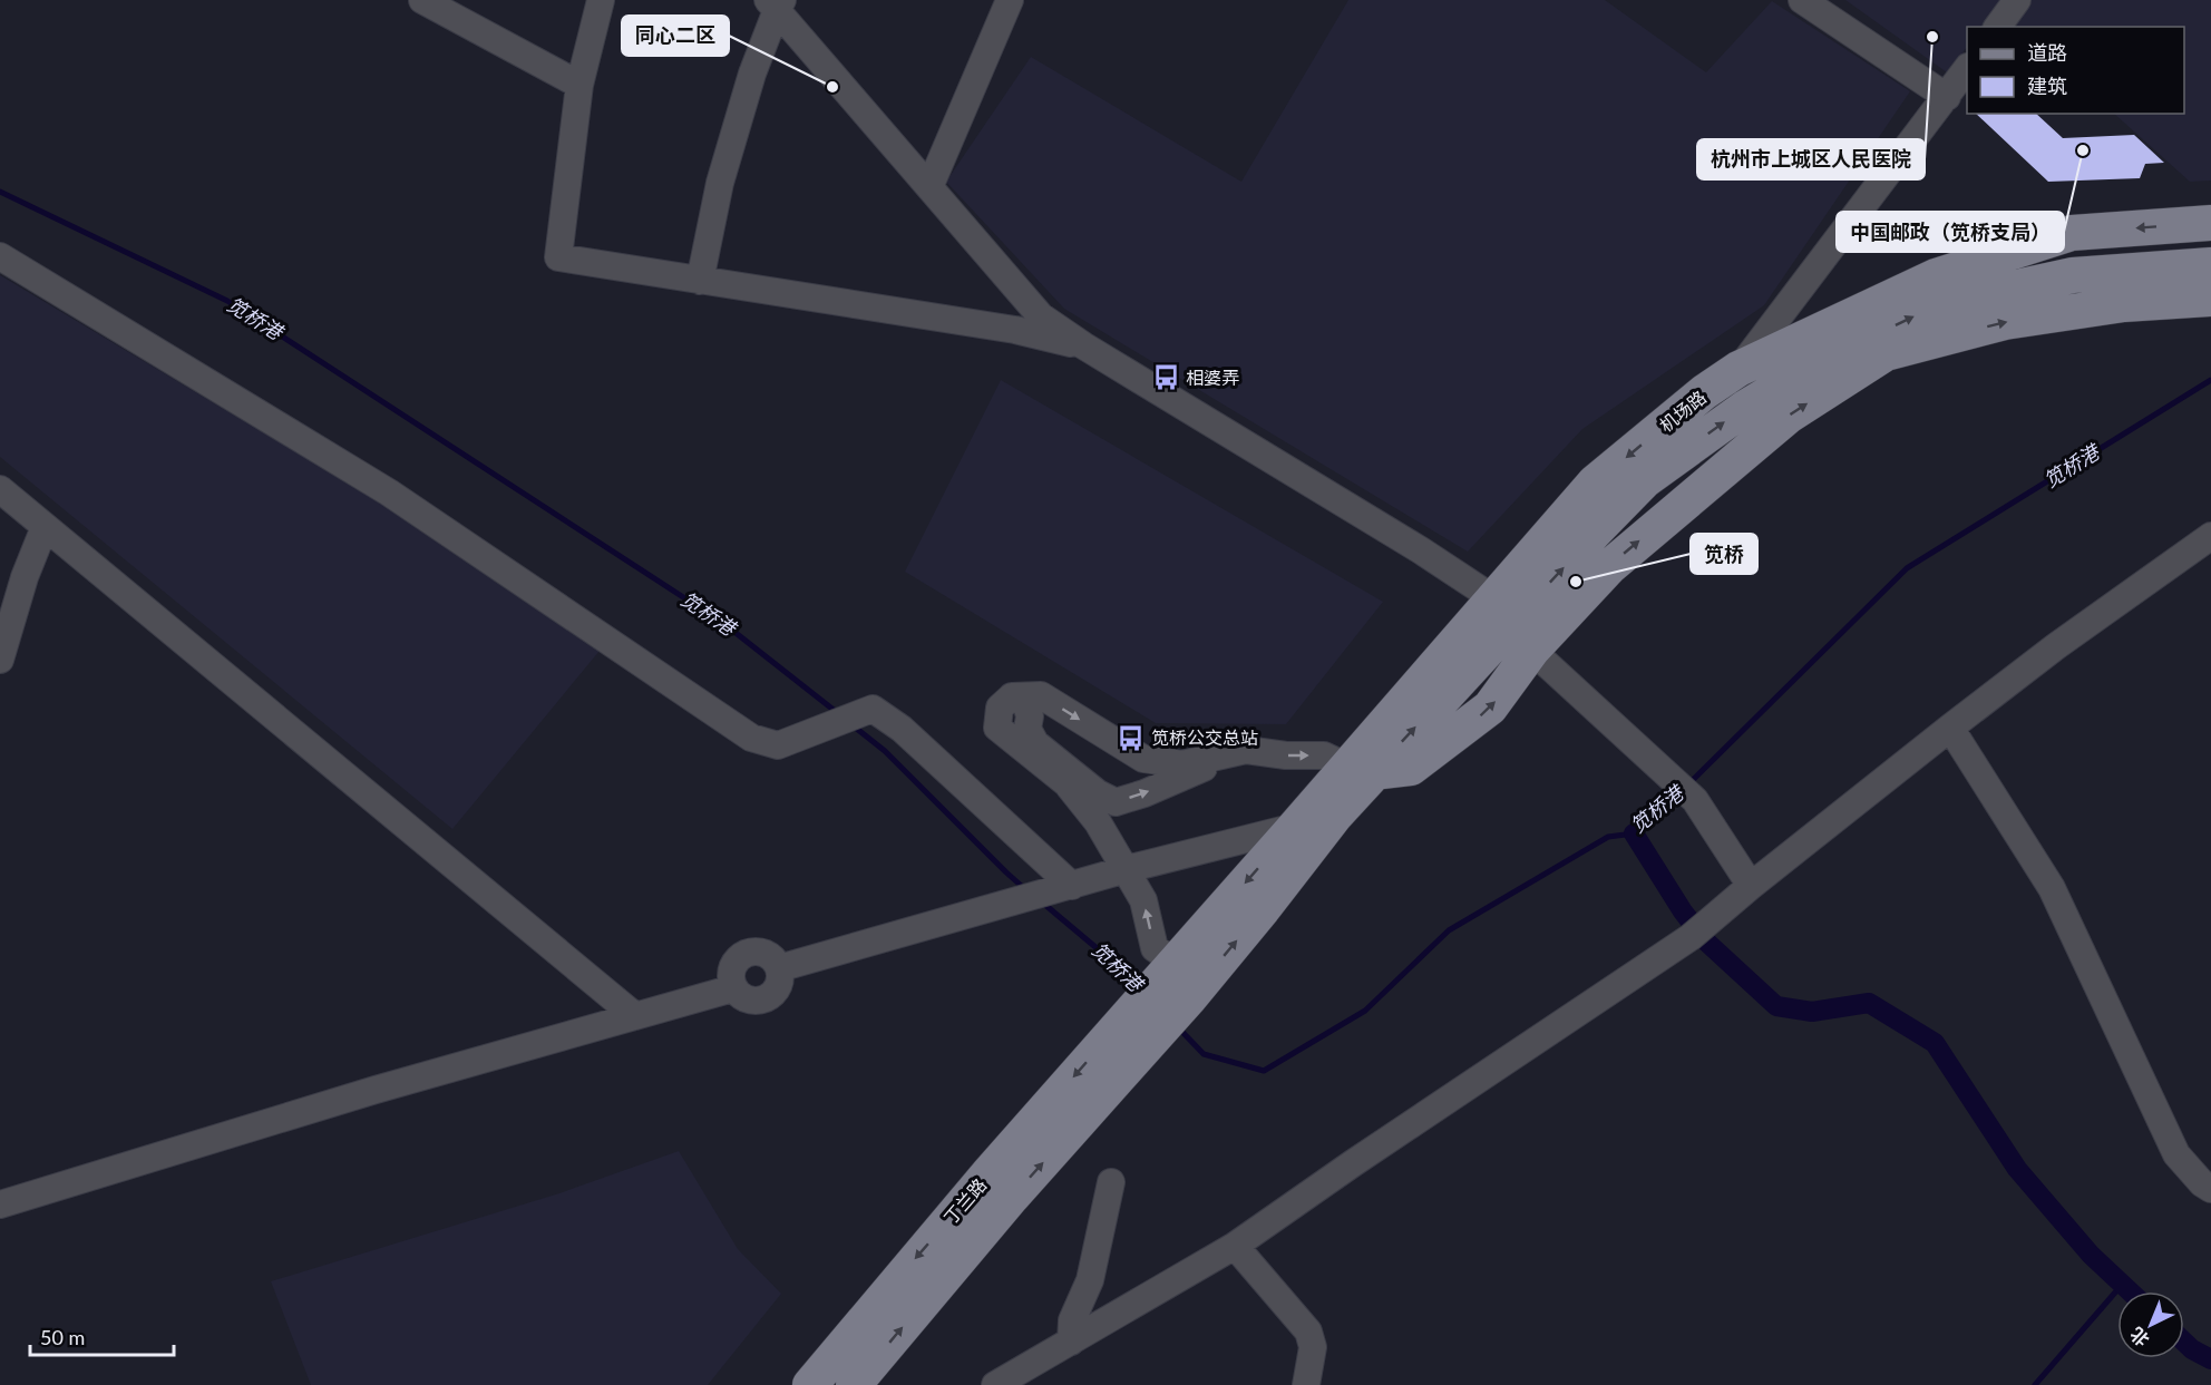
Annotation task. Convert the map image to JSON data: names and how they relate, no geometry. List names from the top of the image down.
{
  "streets": {
    "main road": ["机场路", "丁兰路"]
  },
  "crossings": [
    ["机场路", "丁兰路"]
  ],
  "water": ["笕桥港"],
  "places": {
    "other": [
      "杭州市上城区人民医院",
      "同心二区",
      "中国邮政（笕桥支局）",
      "笕桥"
    ],
    "bus stop": ["相婆弄", "笕桥公交总站"]
  },
  "legend": ["道路", "建筑"],
  "scale_bar": "50 m",
  "north": "bottom left"
}
